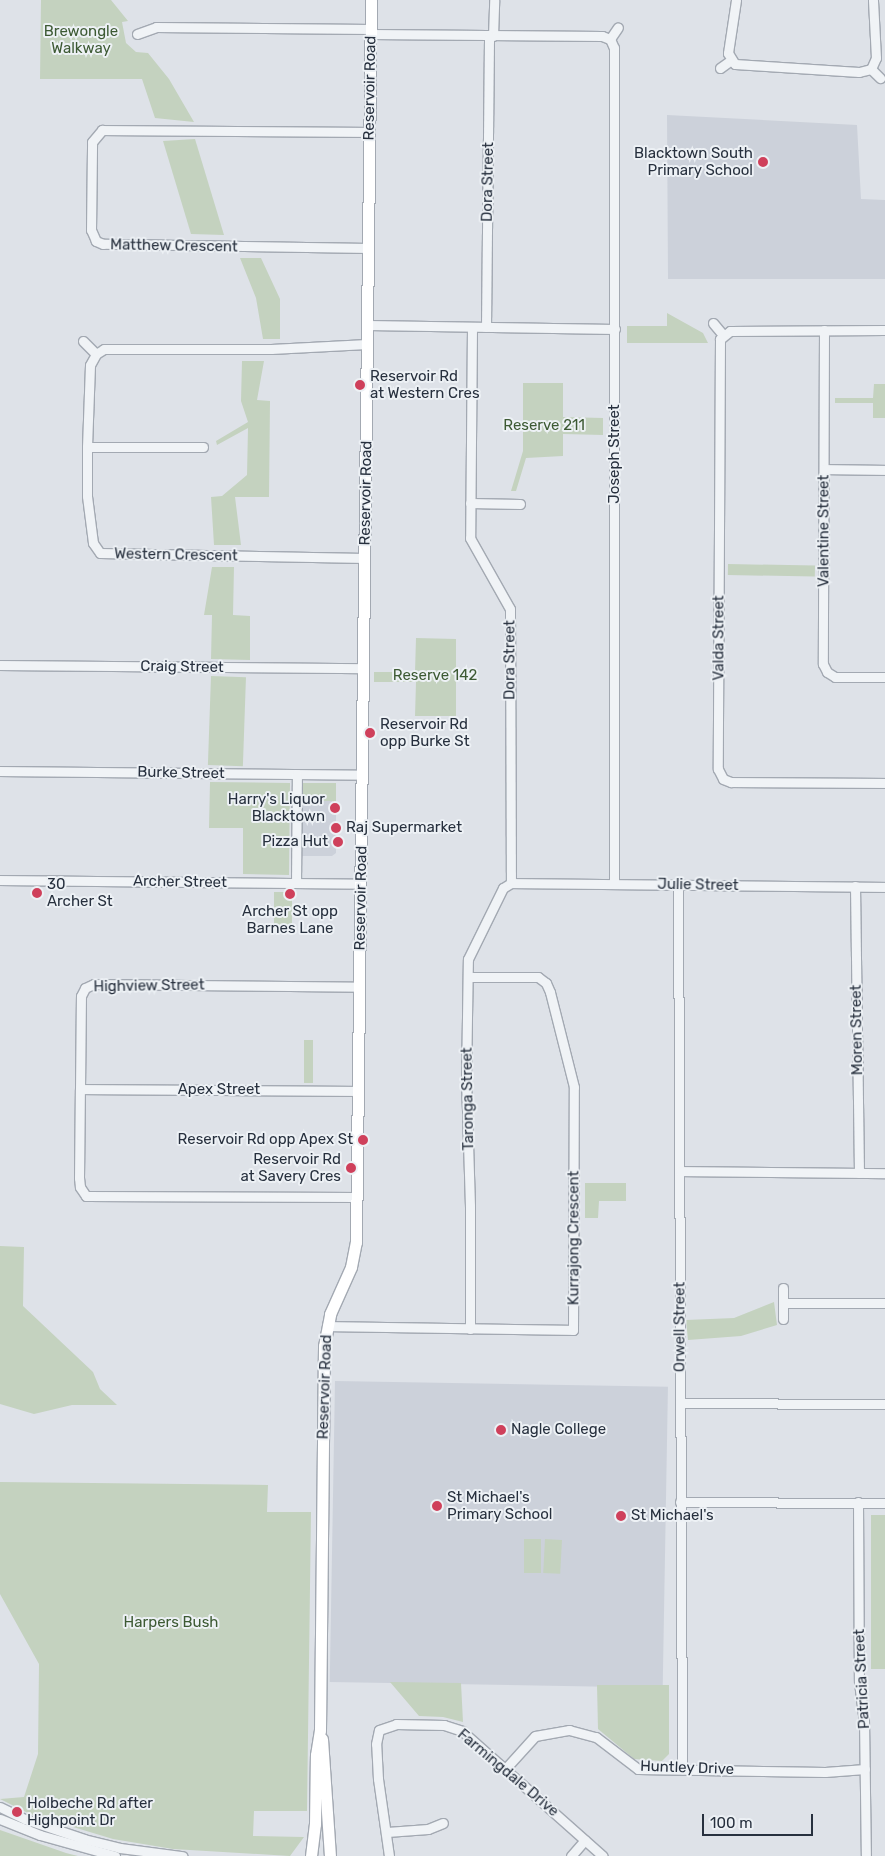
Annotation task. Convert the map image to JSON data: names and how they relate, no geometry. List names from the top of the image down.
{
  "streets": {
    "main road": ["Reservoir Road"],
    "street": [
      "Dora Street",
      "Matthew Crescent",
      "Joseph Street",
      "Valentine Street",
      "Western Crescent",
      "Valda Street",
      "Craig Street",
      "Burke Street",
      "Archer Street",
      "Julie Street",
      "Highview Street",
      "Moren Street",
      "Apex Street",
      "Taronga Street",
      "Kurrajong Crescent",
      "Orwell Street",
      "Patricia Street",
      "Huntley Drive",
      "Farmingdale Drive"
    ]
  },
  "crossings": [
    ["Reservoir Road", "Matthew Crescent"],
    ["Reservoir Road", "Western Crescent"],
    ["Reservoir Road", "Craig Street"],
    ["Reservoir Road", "Burke Street"],
    ["Reservoir Road", "Archer Street"],
    ["Reservoir Road", "Highview Street"],
    ["Reservoir Road", "Apex Street"],
    ["Reservoir Road", "Kurrajong Crescent"],
    ["Dora Street", "Julie Street"],
    ["Dora Street", "Taronga Street"],
    ["Joseph Street", "Julie Street"],
    ["Julie Street", "Moren Street"],
    ["Julie Street", "Taronga Street"],
    ["Julie Street", "Orwell Street"],
    ["Highview Street", "Apex Street"],
    ["Taronga Street", "Kurrajong Crescent"],
    ["Orwell Street", "Huntley Drive"],
    ["Patricia Street", "Huntley Drive"],
    ["Huntley Drive", "Farmingdale Drive"]
  ],
  "parks": [
    "Brewongle Walkway",
    "Reserve 211",
    "Reserve 142",
    "Harpers Bush"
  ],
  "places": [
    "Blacktown South Primary School",
    "Reservoir Rd at Western Cres",
    "Reservoir Rd opp Burke St",
    "Harry's Liquor Blacktown",
    "Raj Supermarket",
    "Pizza Hut",
    "30 Archer St",
    "Archer St opp Barnes Lane",
    "Reservoir Rd opp Apex St",
    "Reservoir Rd at Savery Cres",
    "Nagle College",
    "St Michael's Primary School",
    "St Michael's",
    "Holbeche Rd after Highpoint Dr"
  ],
  "scale_bar": "100 m"
}
